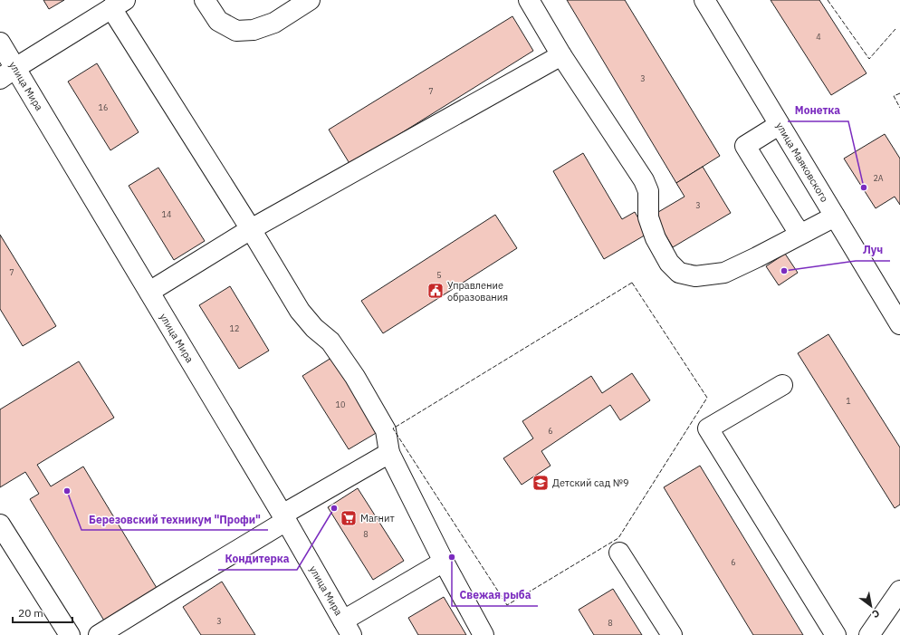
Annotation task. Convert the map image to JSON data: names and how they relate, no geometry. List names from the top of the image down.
{
  "streets": {
    "street": ["улица Мира", "улица Маяковского"]
  },
  "places": {
    "other": [
      "Монетка",
      "Луч",
      "Березовский техникум \"Профи\"",
      "Кондитерка",
      "Свежая рыба"
    ],
    "public building": ["Управление образования"],
    "school or university": ["Детский сад №9"],
    "supermarket": ["Магнит"]
  },
  "house_numbers": [
    "4",
    "3",
    "7",
    "16",
    "2А",
    "3",
    "14",
    "7",
    "5",
    "12",
    "1",
    "10",
    "6",
    "8",
    "6",
    "3",
    "8"
  ],
  "scale_bar": "20 m",
  "north": "bottom right"
}
